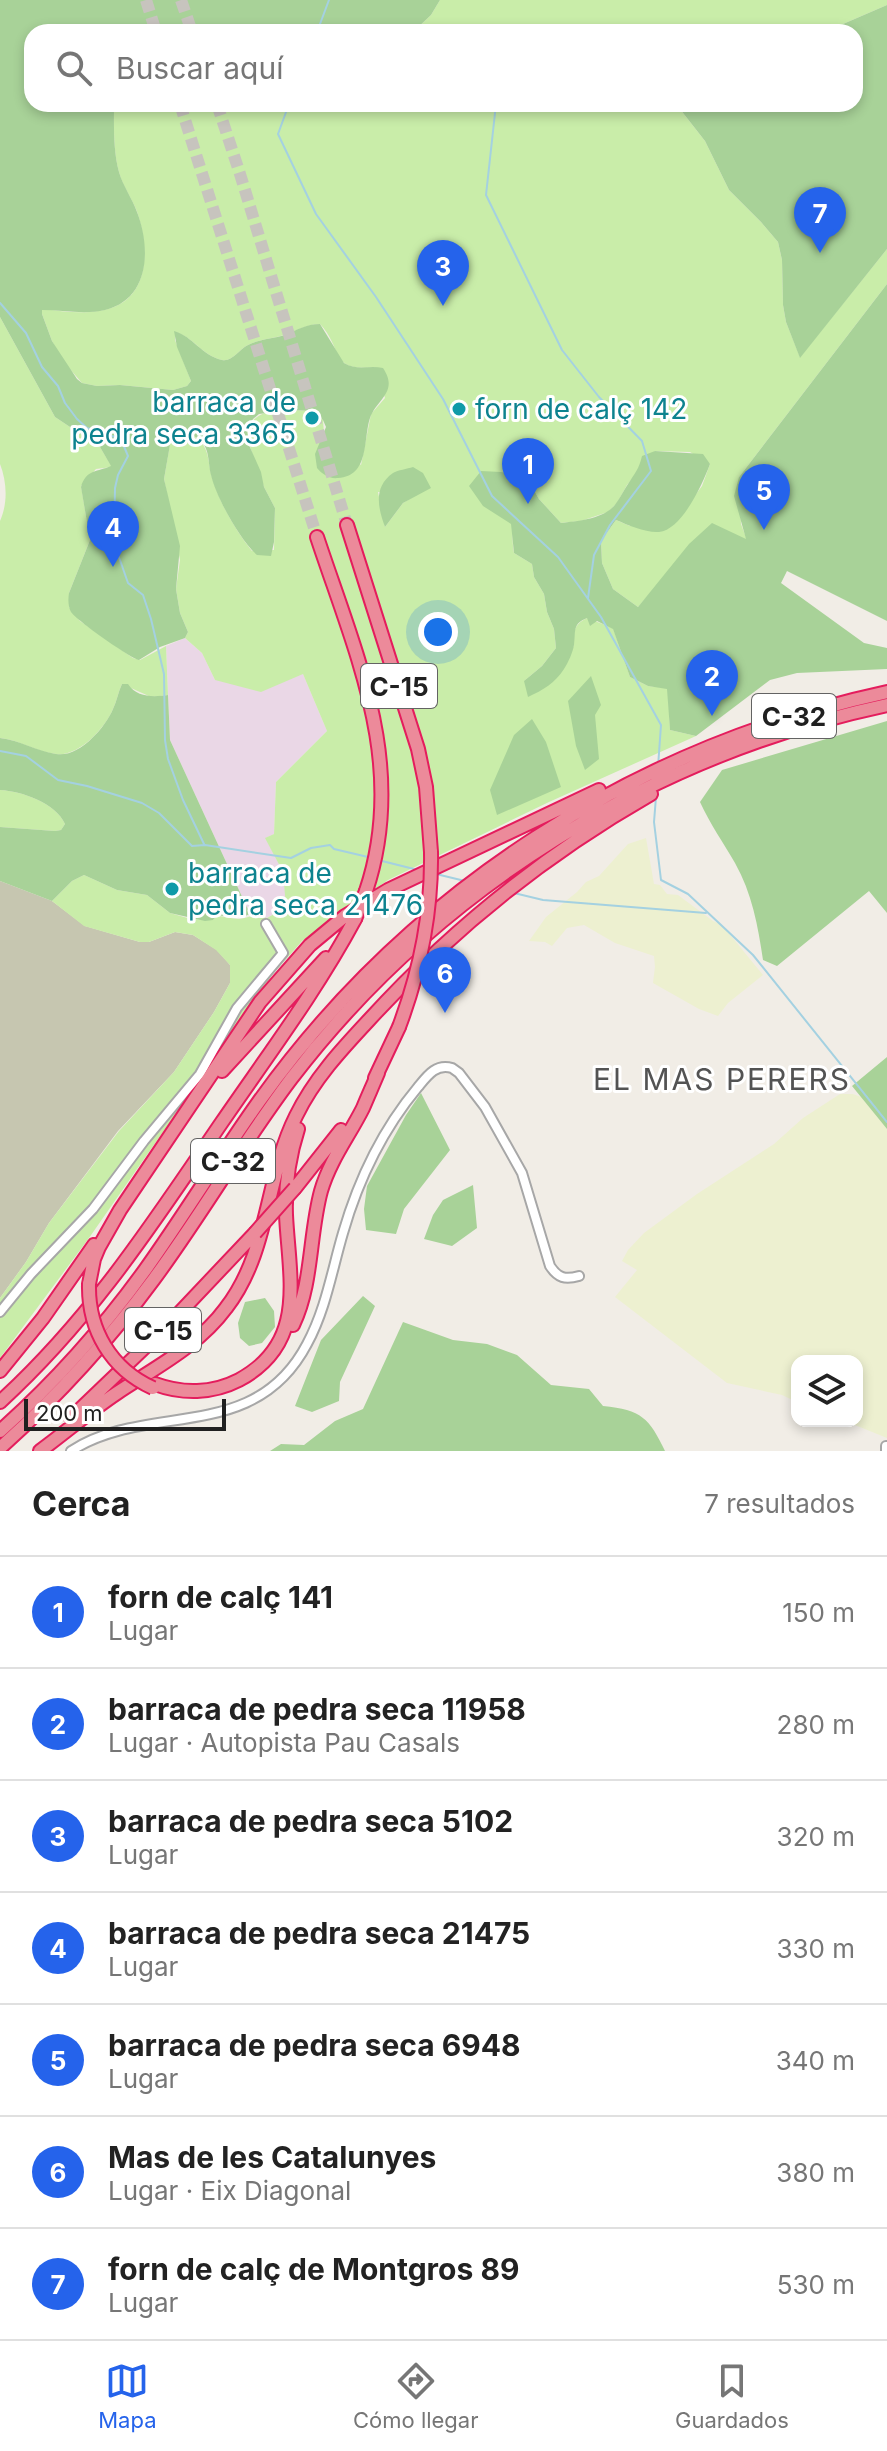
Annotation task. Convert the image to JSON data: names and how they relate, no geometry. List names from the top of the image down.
{
  "streets": {
    "highway": ["C-15", "C-32"]
  },
  "districts": ["EL MAS PERERS"],
  "places": ["forn de calç 142", "barraca de pedra seca 3365", "barraca de pedra seca 21476"],
  "scale_bar": "200 m",
  "page": {
    "search": "Buscar aquí",
    "pins": [
      "7",
      "3",
      "1",
      "5",
      "4",
      "2",
      "6"
    ],
    "scale": "200 m",
    "heading": ["Cerca", "7 resultados"],
    "list": [
      {
        "mark": "1",
        "name": "forn de calç 141",
        "note": "Lugar",
        "value": "150 m"
      },
      {
        "mark": "2",
        "name": "barraca de pedra seca 11958",
        "note": "Lugar · Autopista Pau Casals",
        "value": "280 m"
      },
      {
        "mark": "3",
        "name": "barraca de pedra seca 5102",
        "note": "Lugar",
        "value": "320 m"
      },
      {
        "mark": "4",
        "name": "barraca de pedra seca 21475",
        "note": "Lugar",
        "value": "330 m"
      },
      {
        "mark": "5",
        "name": "barraca de pedra seca 6948",
        "note": "Lugar",
        "value": "340 m"
      },
      {
        "mark": "6",
        "name": "Mas de les Catalunyes",
        "note": "Lugar · Eix Diagonal",
        "value": "380 m"
      },
      {
        "mark": "7",
        "name": "forn de calç de Montgros 89",
        "note": "Lugar",
        "value": "530 m"
      }
    ],
    "nav": ["Mapa", "Cómo llegar", "Guardados"]
  }
}
